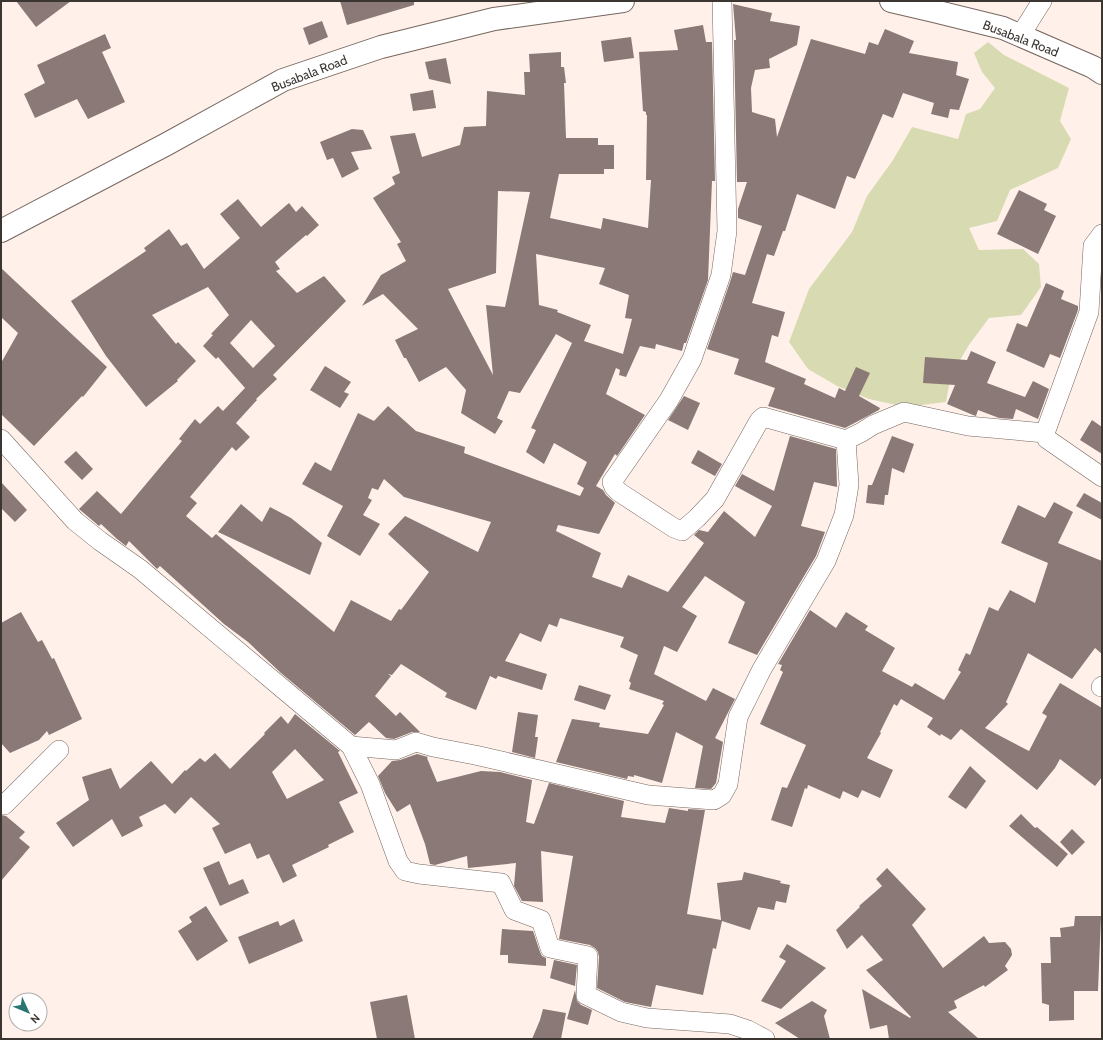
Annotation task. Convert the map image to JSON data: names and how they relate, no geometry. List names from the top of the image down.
{
  "streets": {
    "street": ["Busabala Road"]
  },
  "north": "bottom right"
}
